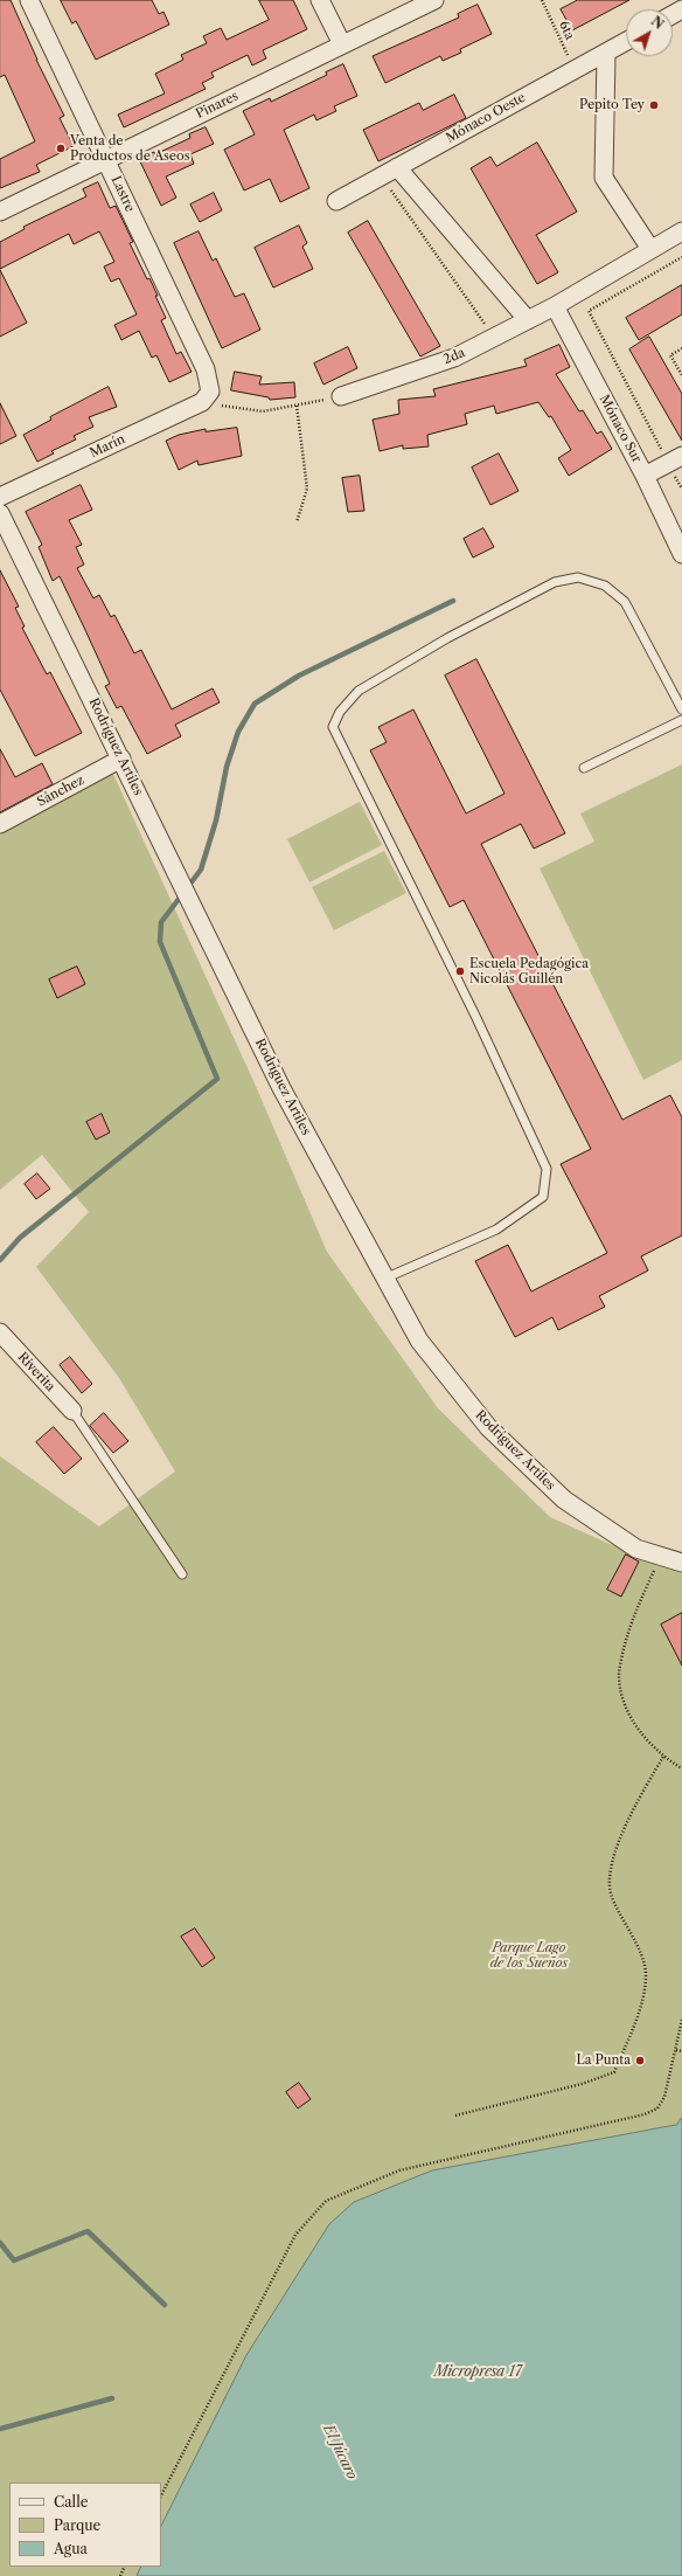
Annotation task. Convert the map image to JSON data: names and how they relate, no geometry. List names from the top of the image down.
{
  "streets": {
    "street": [
      "Pinares",
      "Mónaco Oeste",
      "Lastre",
      "2da",
      "Mónaco Sur",
      "Marín",
      "Rodríguez Artiles",
      "Sánchez",
      "Riverita"
    ],
    "path": ["6ta"]
  },
  "crossings": [
    ["6ta", "Mónaco Oeste"],
    ["Pinares", "Lastre"],
    ["Lastre", "Marín"],
    ["2da", "Mónaco Sur"],
    ["Rodríguez Artiles", "Sánchez"]
  ],
  "water": ["Micropresa 17", "El Júcaro"],
  "parks": ["Parque Lago de los Sueños"],
  "places": [
    "Pepito Tey",
    "Venta de Productos de Aseos",
    "Escuela Pedagógica Nicolás Guillén",
    "La Punta"
  ],
  "legend": ["Calle", "Parque", "Agua"],
  "north": "top right"
}
